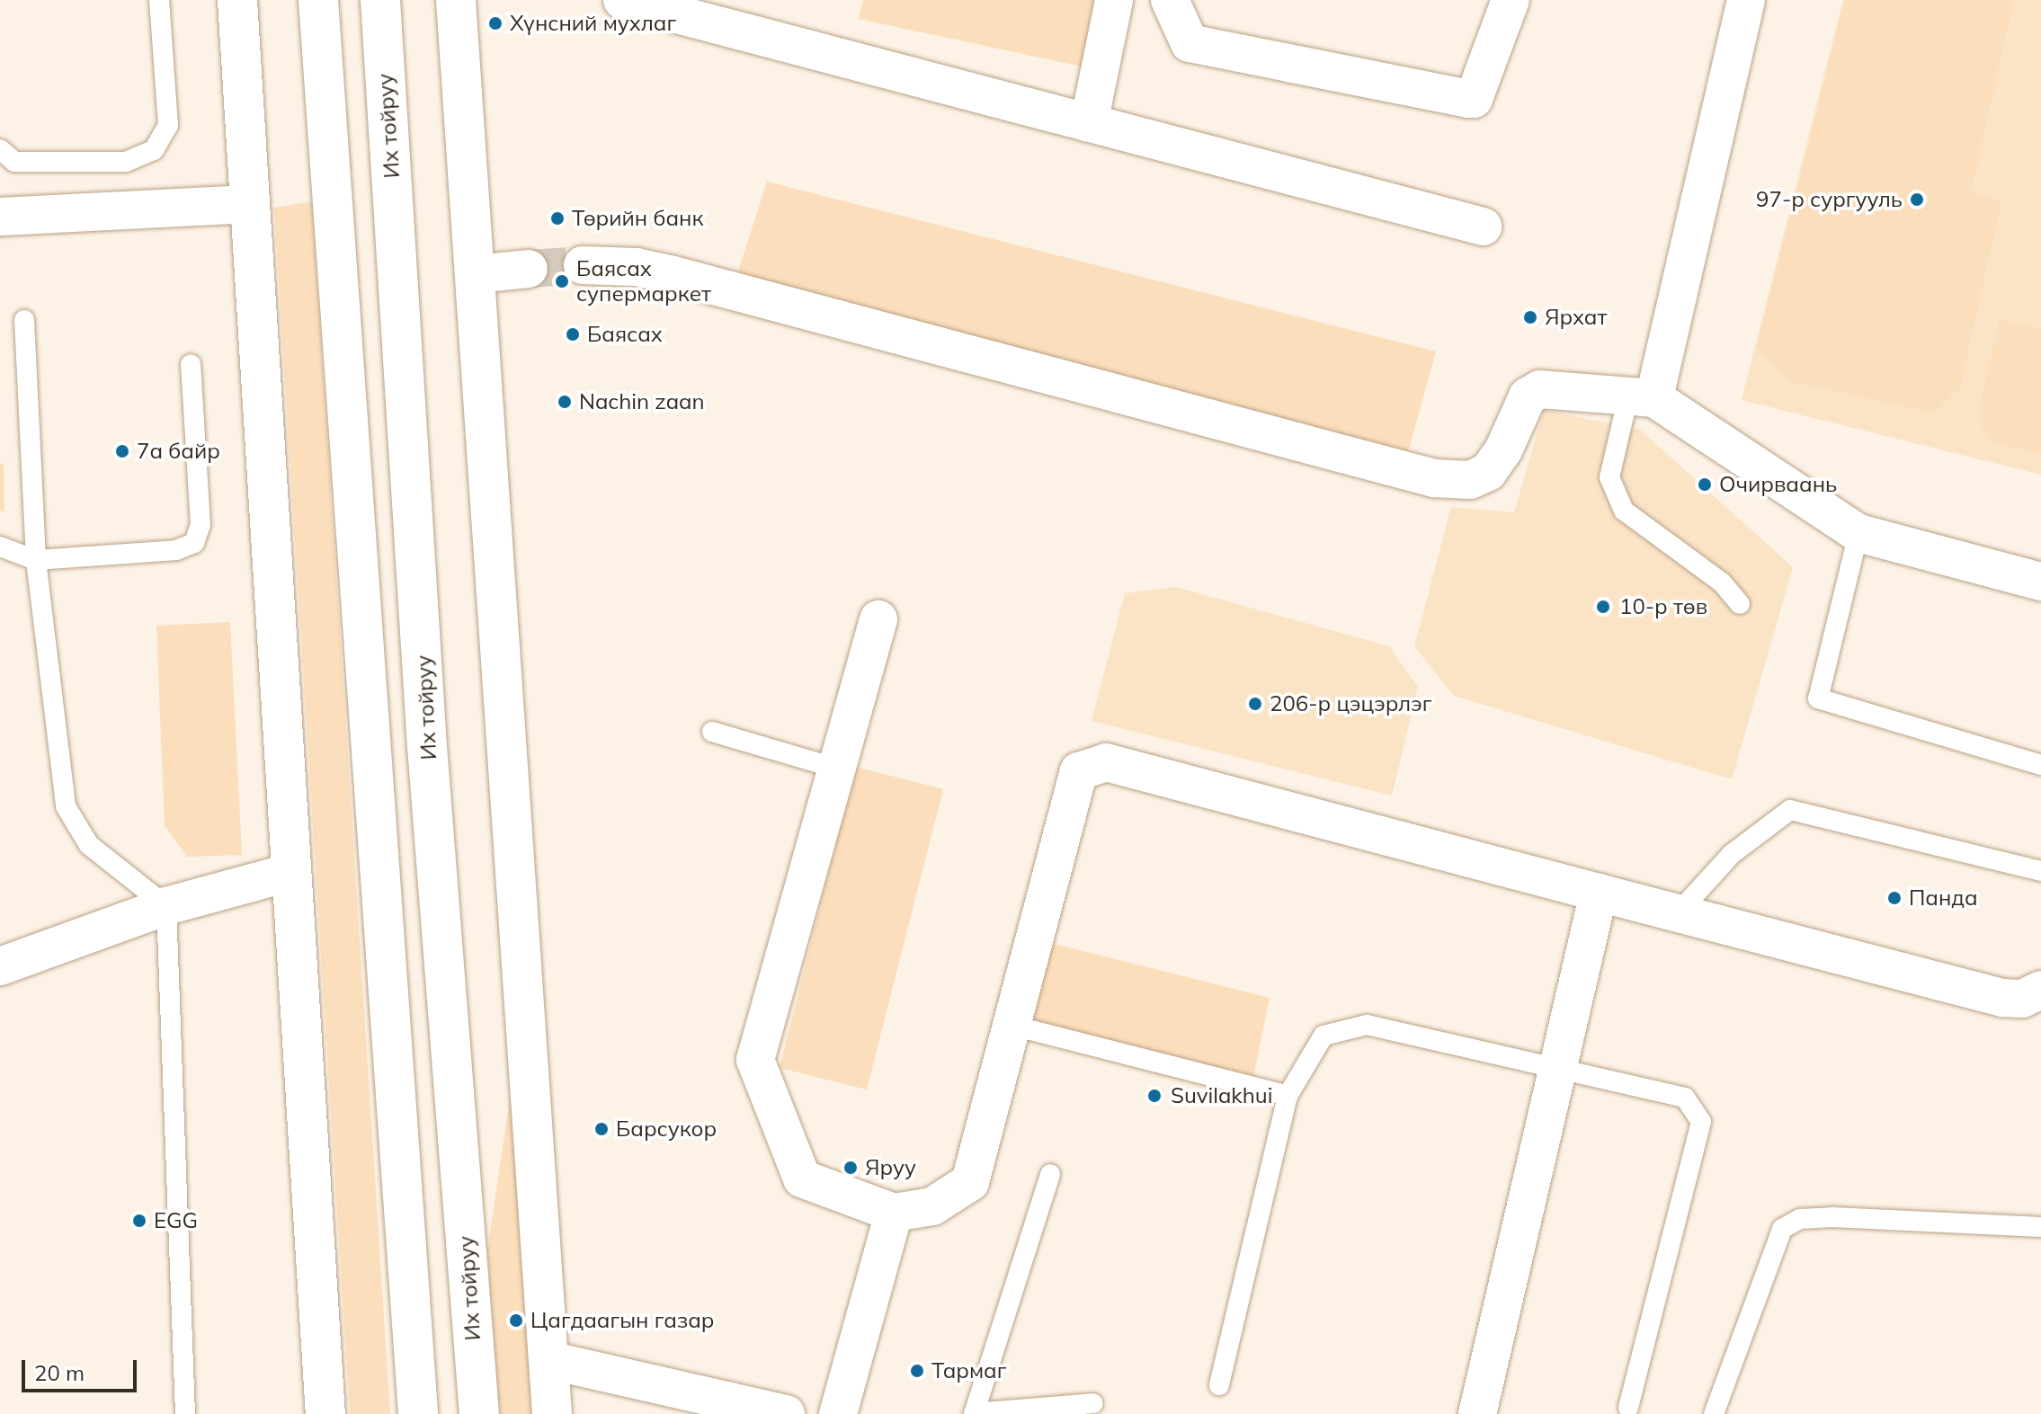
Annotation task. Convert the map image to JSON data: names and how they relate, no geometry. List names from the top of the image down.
{
  "streets": {
    "street": ["Их тойруу"]
  },
  "places": [
    "Хүнсний мухлаг",
    "97-р сургууль",
    "Төрийн банк",
    "Баясах супермаркет",
    "Ярхат",
    "Баясах",
    "Nachin zaan",
    "7а байр",
    "Очирваань",
    "10-р төв",
    "206-р цэцэрлэг",
    "Панда",
    "Suvilakhui",
    "Барсукор",
    "Яруу",
    "EGG",
    "Цагдаагын газар",
    "Тармаг"
  ],
  "scale_bar": "20 m"
}
